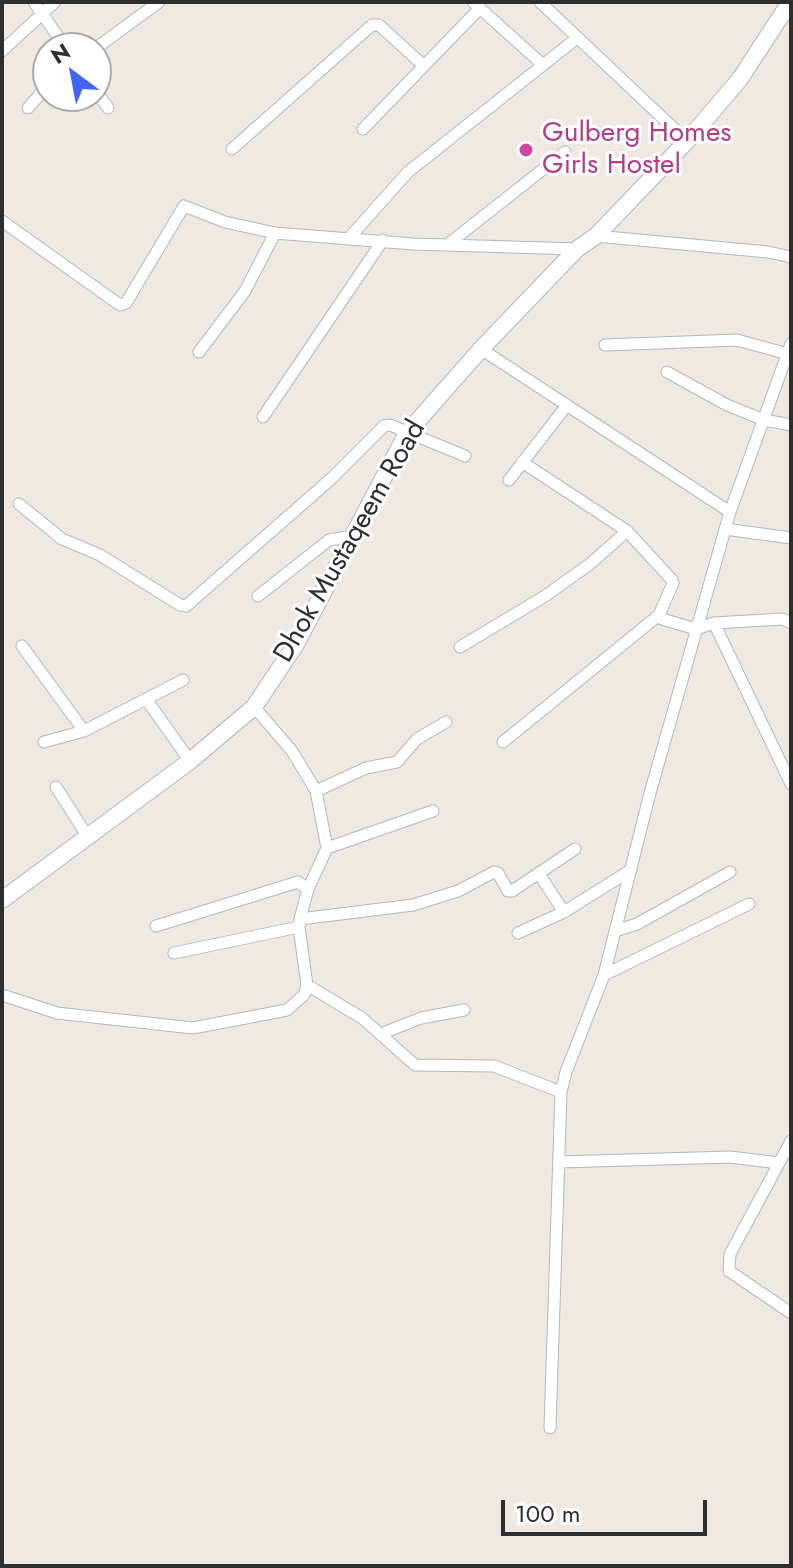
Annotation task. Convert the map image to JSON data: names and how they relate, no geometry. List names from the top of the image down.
{
  "streets": {
    "street": ["Dhok Mustaqeem Road"]
  },
  "places": ["Gulberg Homes Girls Hostel"],
  "scale_bar": "100 m",
  "north": "top left"
}
